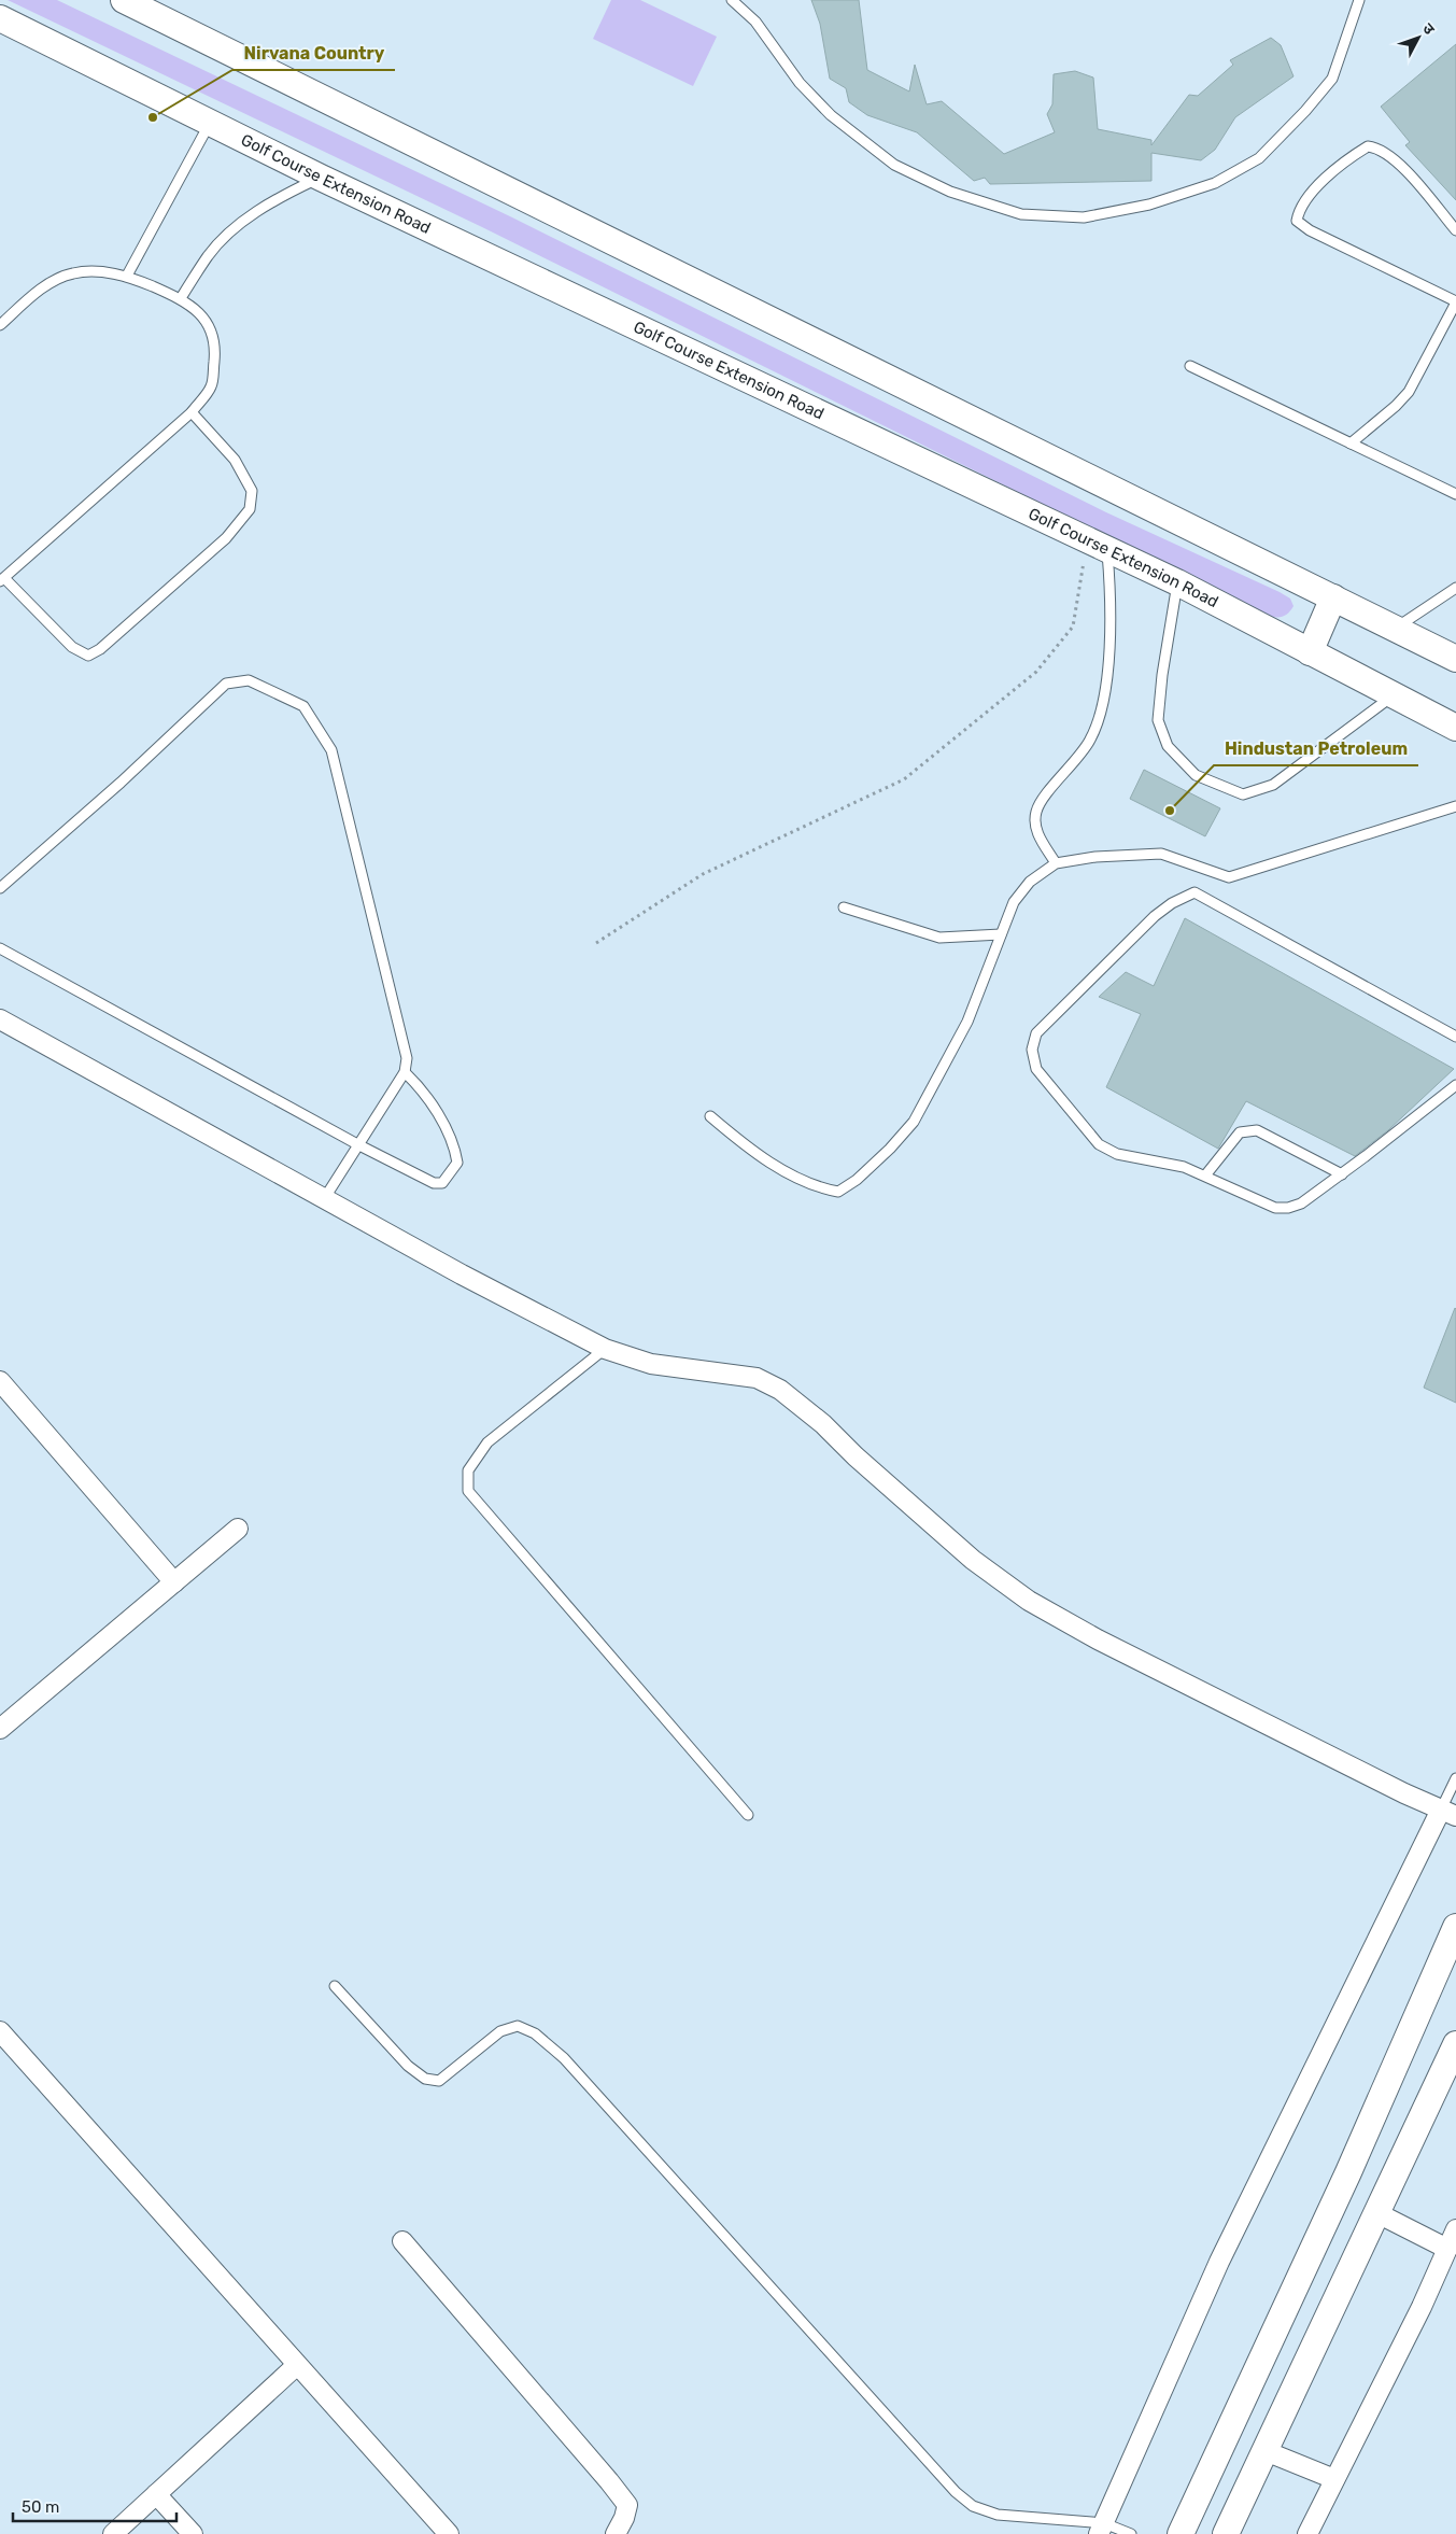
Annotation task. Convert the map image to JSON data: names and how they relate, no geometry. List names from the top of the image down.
{
  "streets": {
    "main road": ["Golf Course Extension Road"]
  },
  "places": ["Nirvana Country", "Hindustan Petroleum"],
  "scale_bar": "50 m",
  "north": "top right"
}
